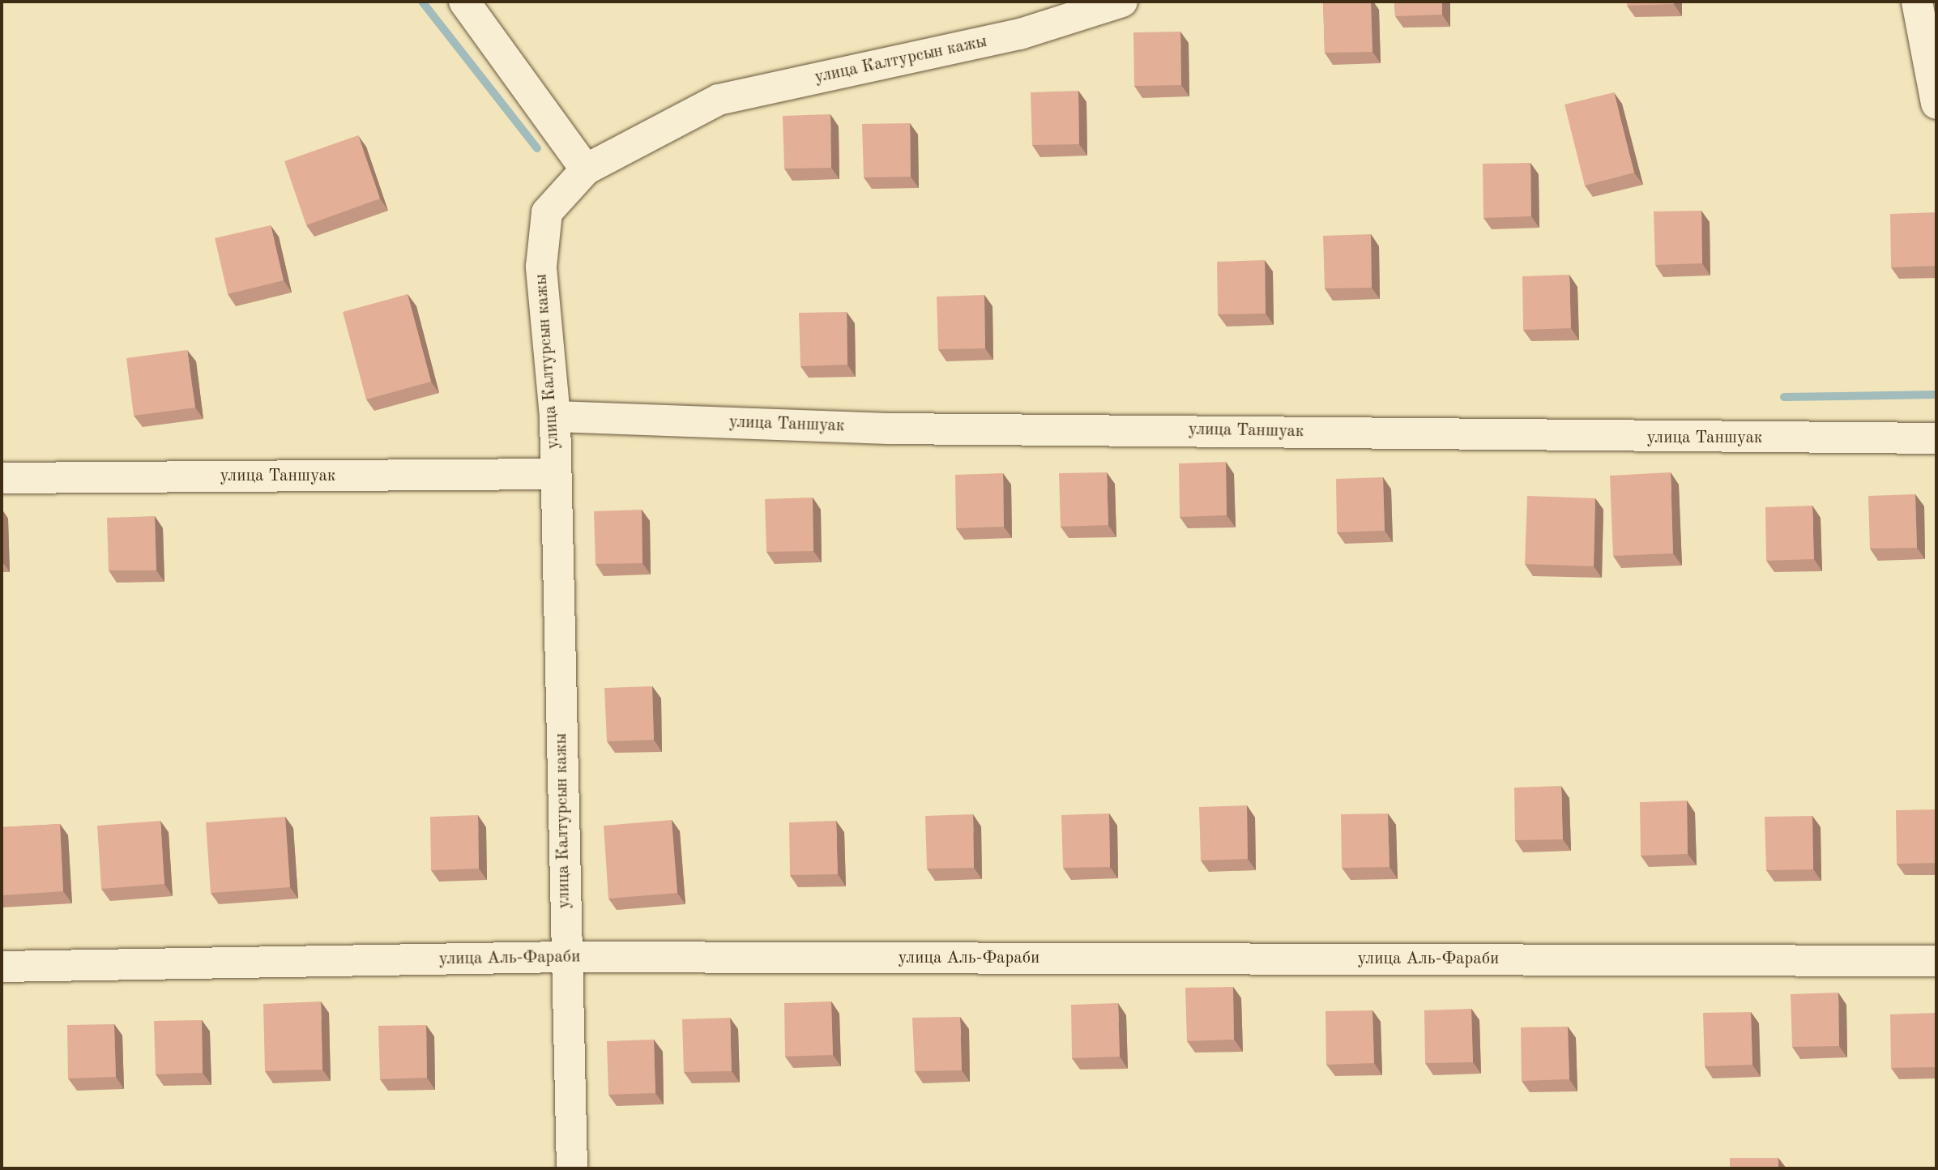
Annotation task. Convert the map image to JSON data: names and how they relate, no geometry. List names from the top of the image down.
{
  "streets": {
    "street": ["улица Калтурсын кажы", "улица Таншуак", "улица Аль-Фараби"]
  },
  "crossings": [
    ["улица Калтурсын кажы", "улица Таншуак"],
    ["улица Калтурсын кажы", "улица Аль-Фараби"]
  ]
}
